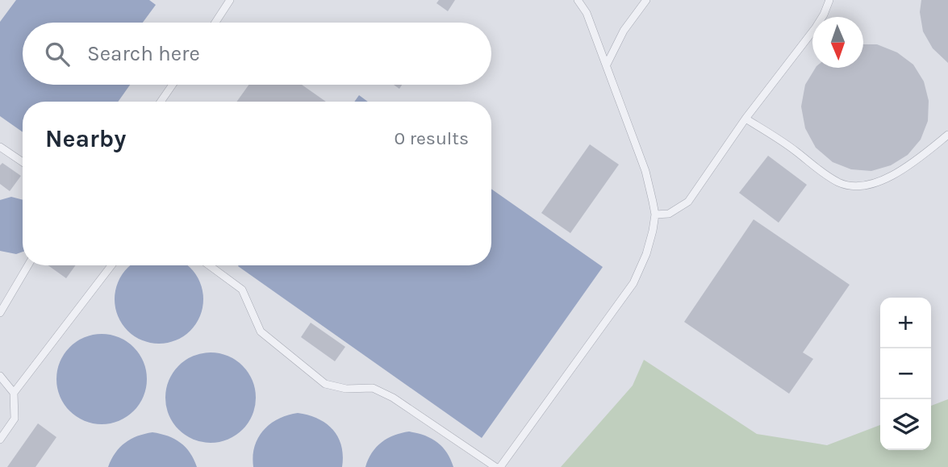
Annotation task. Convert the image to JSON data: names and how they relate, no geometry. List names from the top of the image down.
{
  "north": "bottom",
  "page": {
    "search": "Search here",
    "heading": ["Nearby", "0 results"],
    "map_buttons": ["+", "−"]
  }
}
